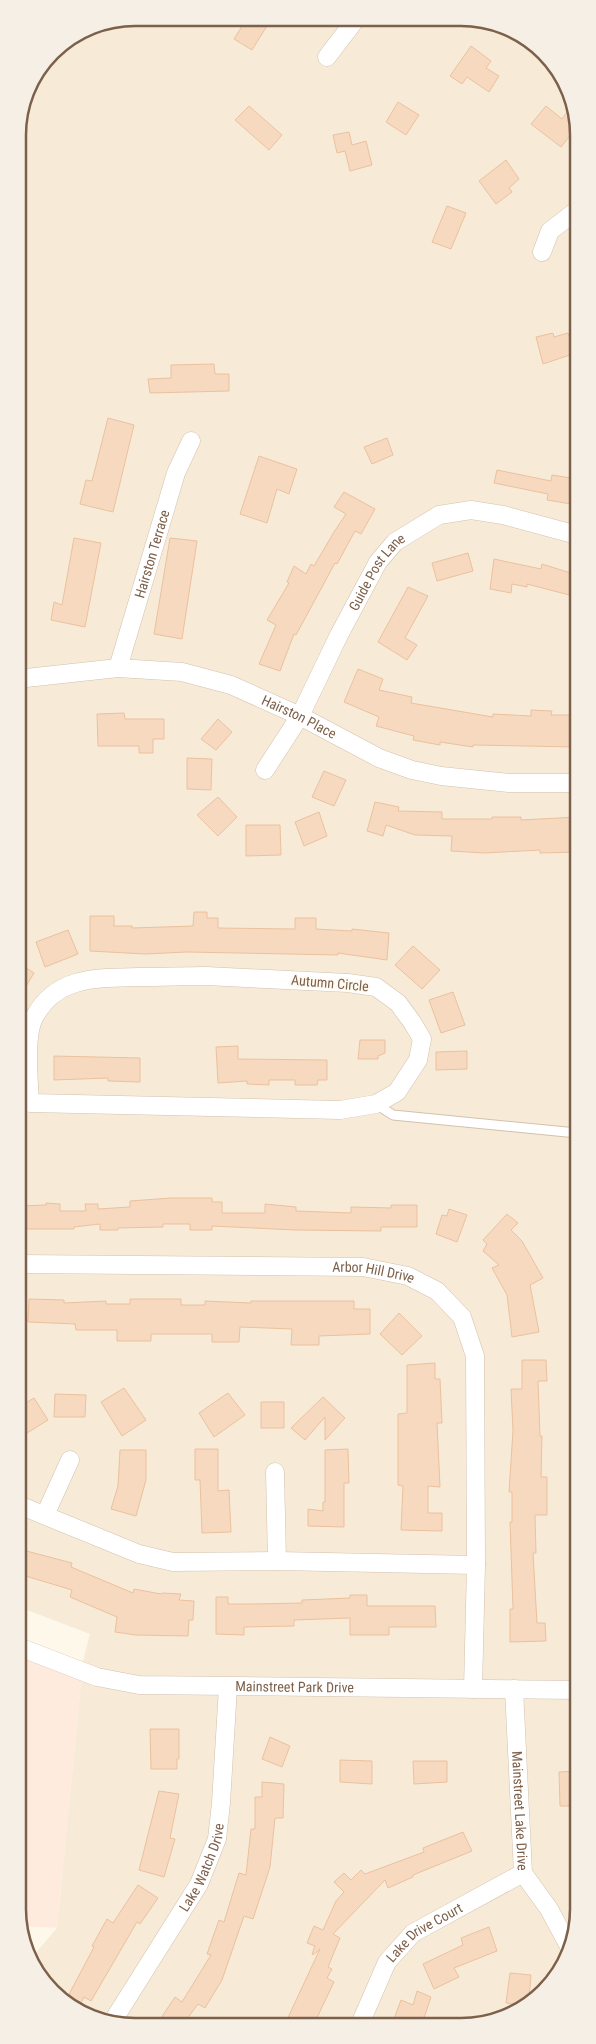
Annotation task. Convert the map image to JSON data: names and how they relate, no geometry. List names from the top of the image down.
{
  "streets": {
    "street": [
      "Hairston Terrace",
      "Guide Post Lane",
      "Hairston Place",
      "Autumn Circle",
      "Arbor Hill Drive",
      "Mainstreet Park Drive",
      "Mainstreet Lake Drive",
      "Lake Watch Drive",
      "Lake Drive Court"
    ]
  },
  "crossings": [
    ["Hairston Terrace", "Hairston Place"],
    ["Guide Post Lane", "Hairston Place"],
    ["Arbor Hill Drive", "Mainstreet Park Drive"],
    ["Mainstreet Park Drive", "Mainstreet Lake Drive"],
    ["Mainstreet Park Drive", "Lake Watch Drive"],
    ["Mainstreet Lake Drive", "Lake Drive Court"]
  ]
}
